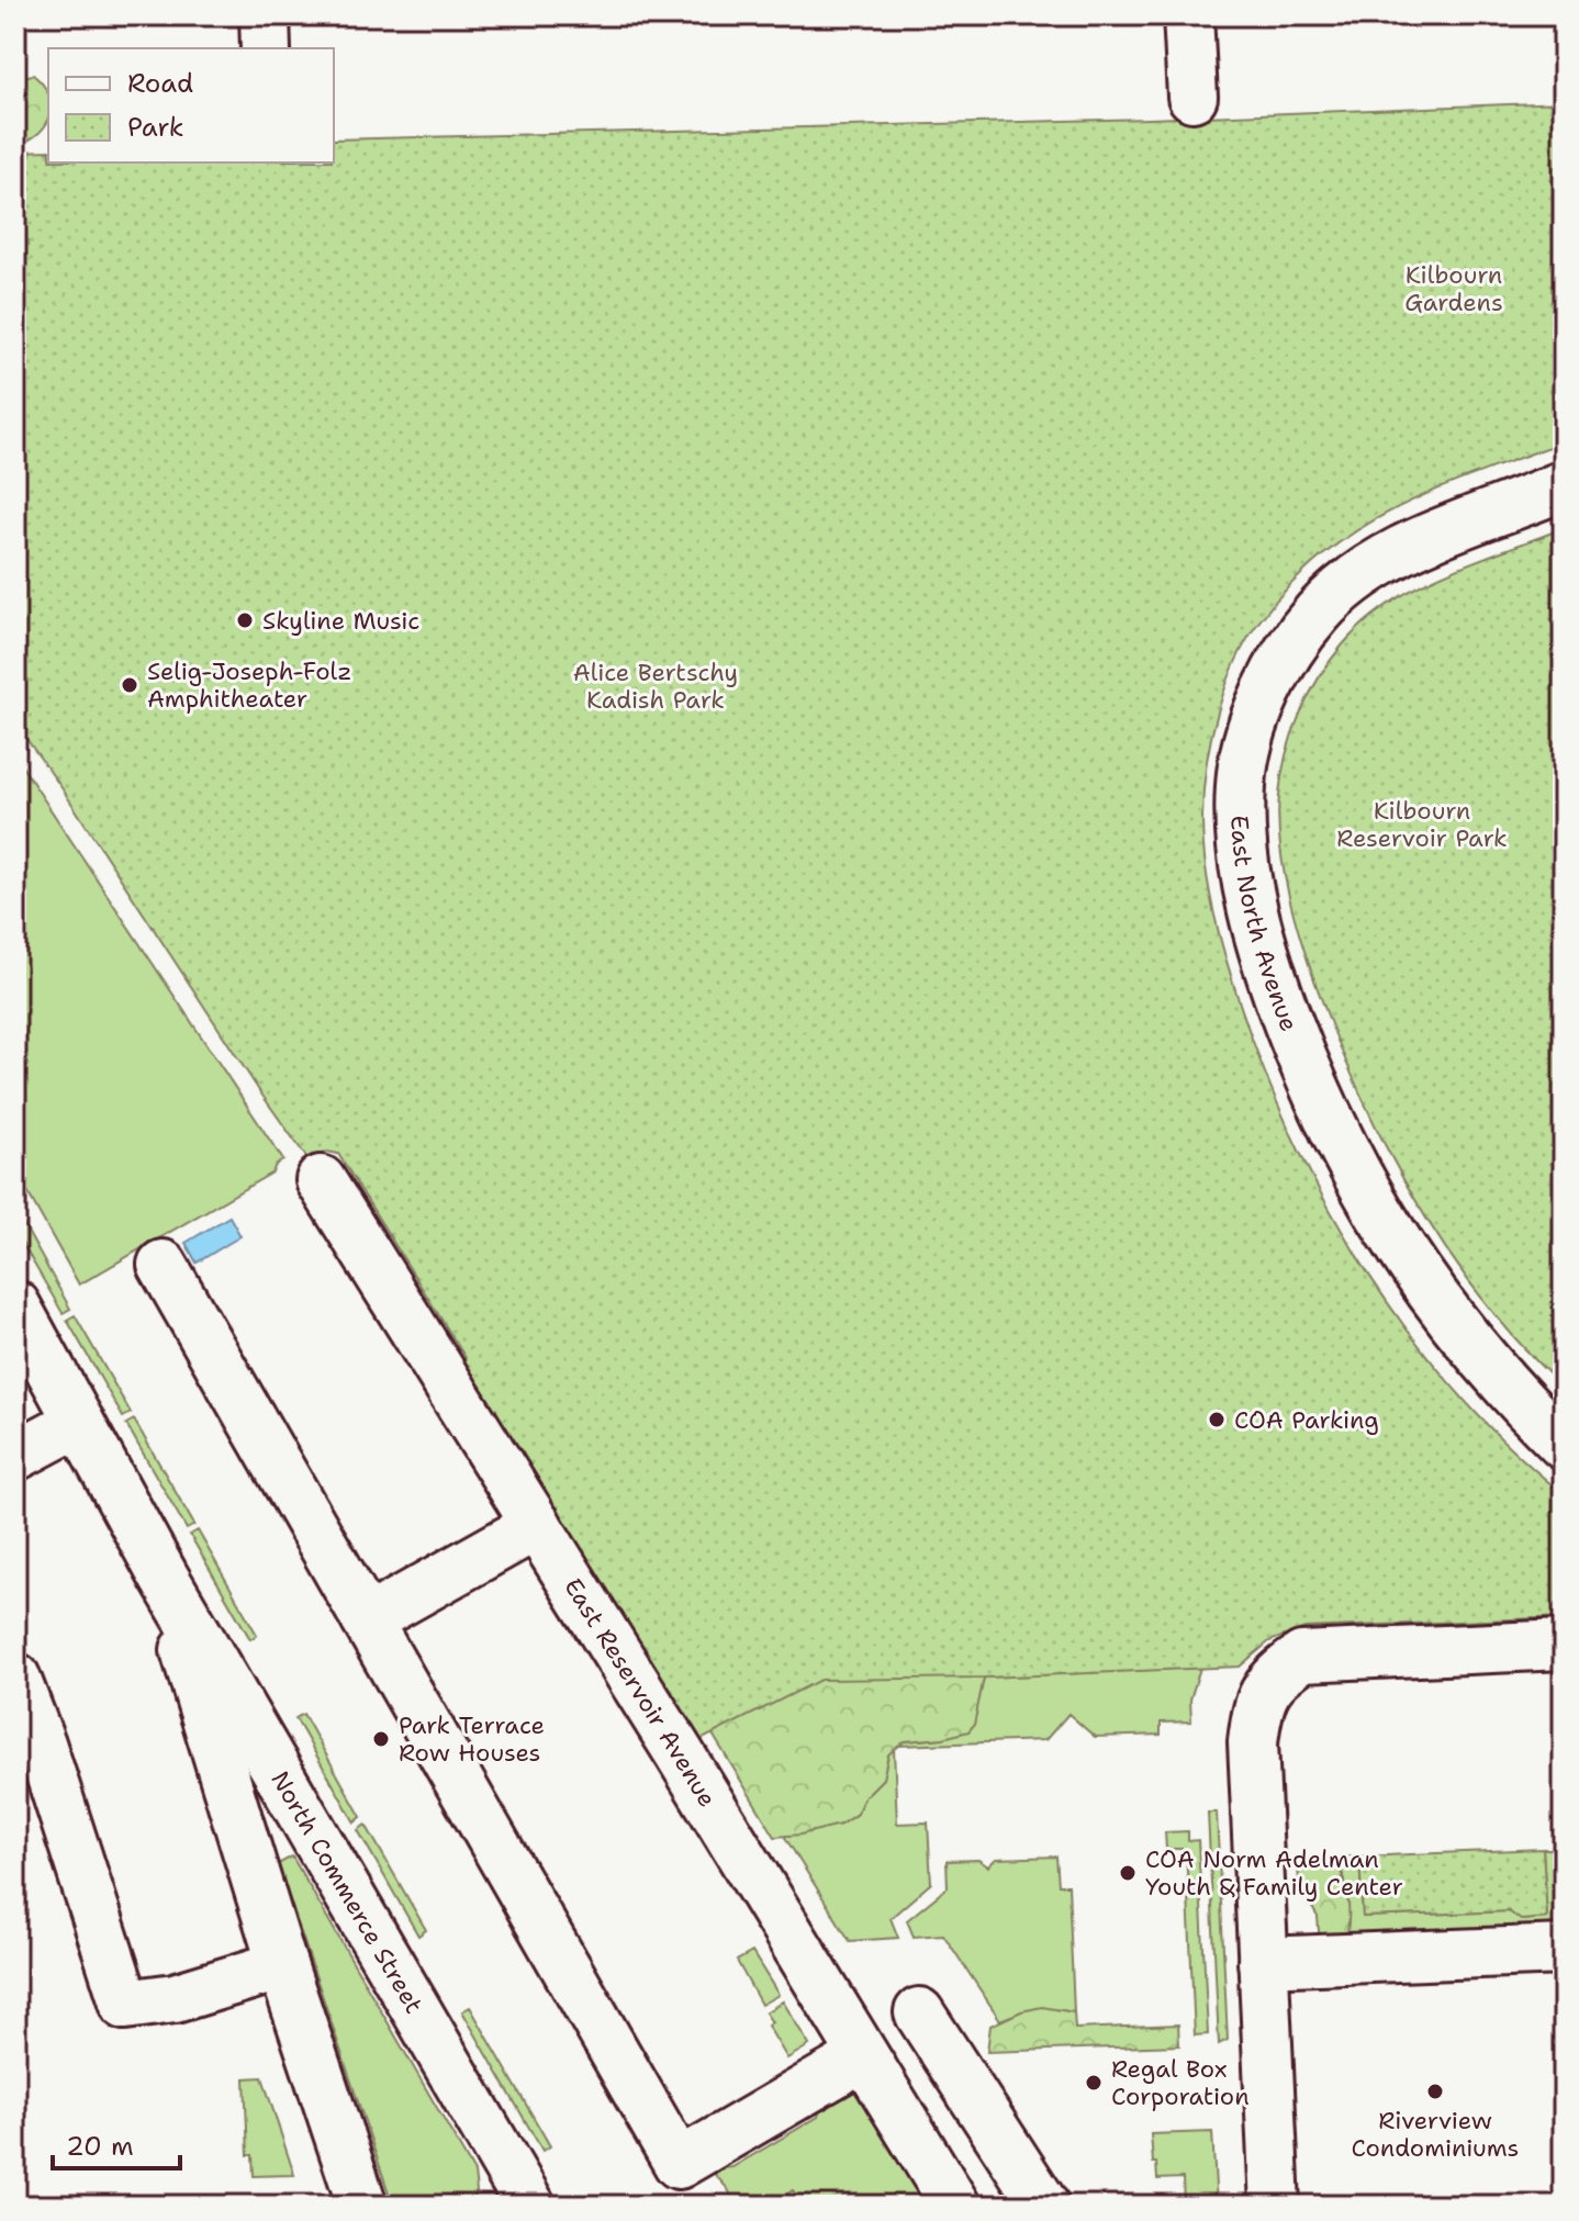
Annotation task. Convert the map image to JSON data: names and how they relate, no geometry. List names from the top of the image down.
{
  "streets": {
    "street": ["East North Avenue", "East Reservoir Avenue", "North Commerce Street"]
  },
  "parks": ["Kilbourn Gardens", "Alice Bertschy Kadish Park", "Kilbourn Reservoir Park"],
  "places": [
    "Skyline Music",
    "Selig-Joseph-Folz Amphitheater",
    "COA Parking",
    "Park Terrace Row Houses",
    "COA Norm Adelman Youth & Family Center",
    "Regal Box Corporation",
    "Riverview Condominiums"
  ],
  "legend": ["Road", "Park"],
  "scale_bar": "20 m"
}
